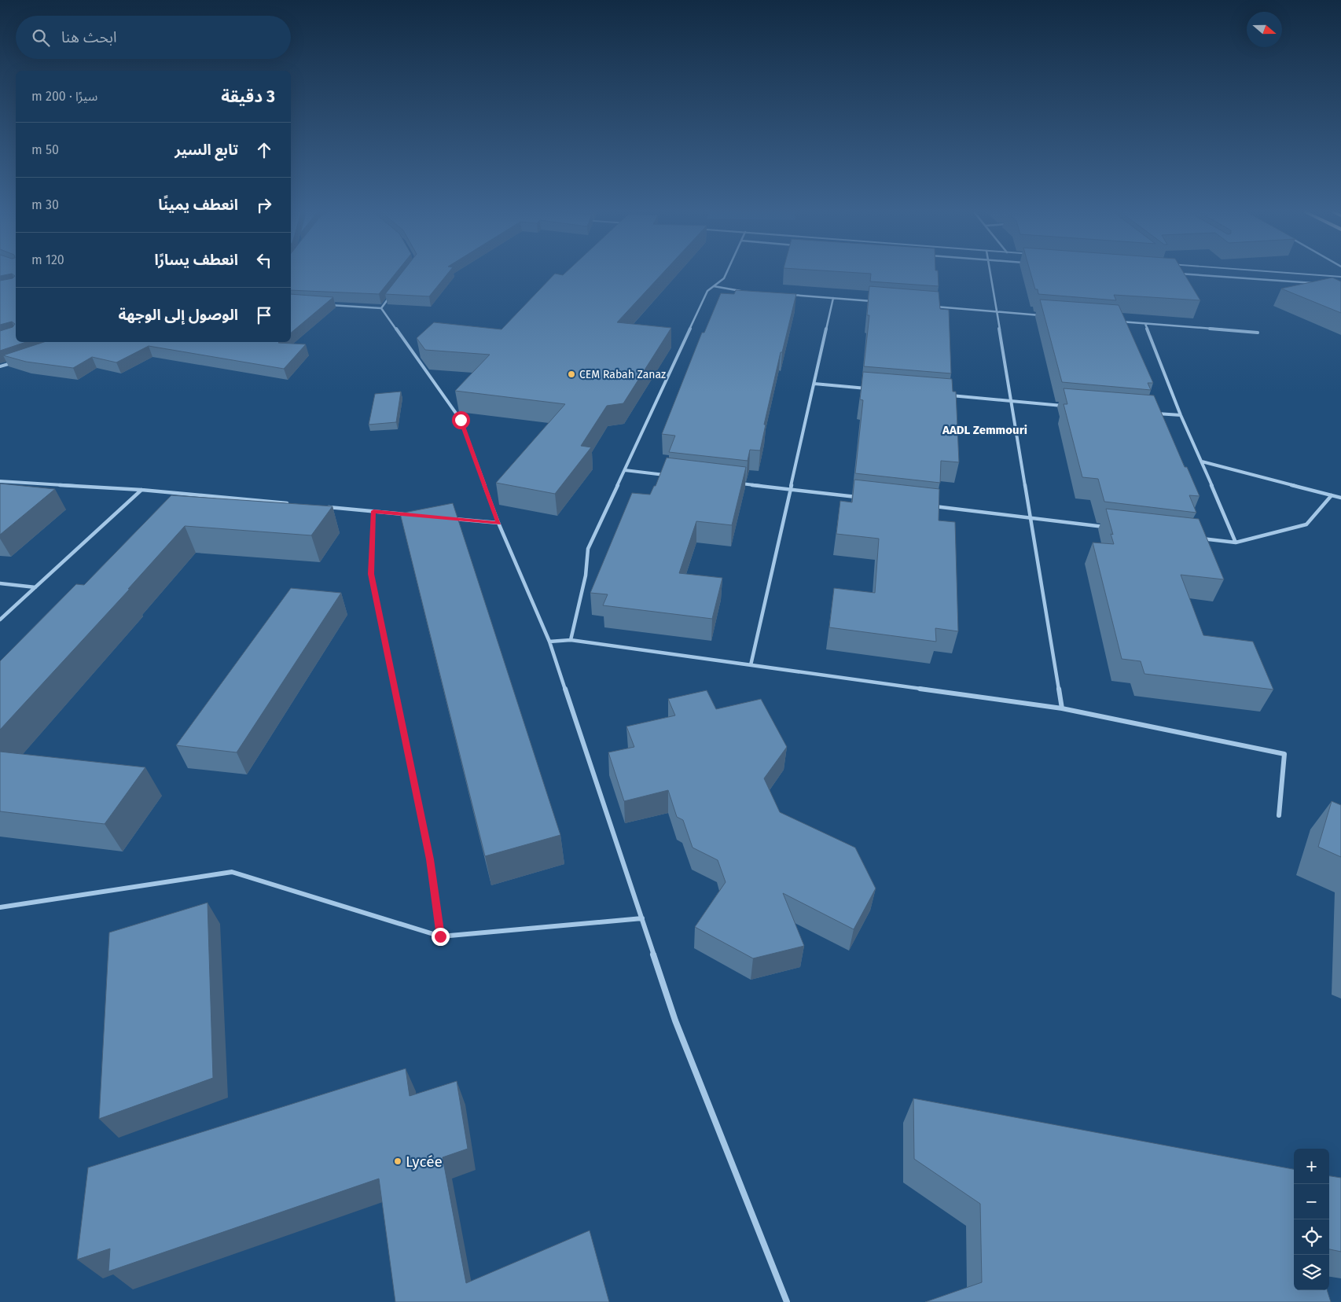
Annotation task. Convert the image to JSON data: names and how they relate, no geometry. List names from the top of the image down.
{
  "districts": ["AADL Zemmouri"],
  "places": ["CEM Rabah Zanaz", "Lycée"],
  "north": "right",
  "page": {
    "search": "ابحث هنا",
    "heading": ["3 دقيقة", "سيرًا · 200 m"],
    "list": [
      ["تابع السير", "50 m"],
      ["انعطف يمينًا", "30 m"],
      ["انعطف يسارًا", "120 m"],
      "الوصول إلى الوجهة"
    ],
    "map_buttons": ["+", "−"]
  }
}
